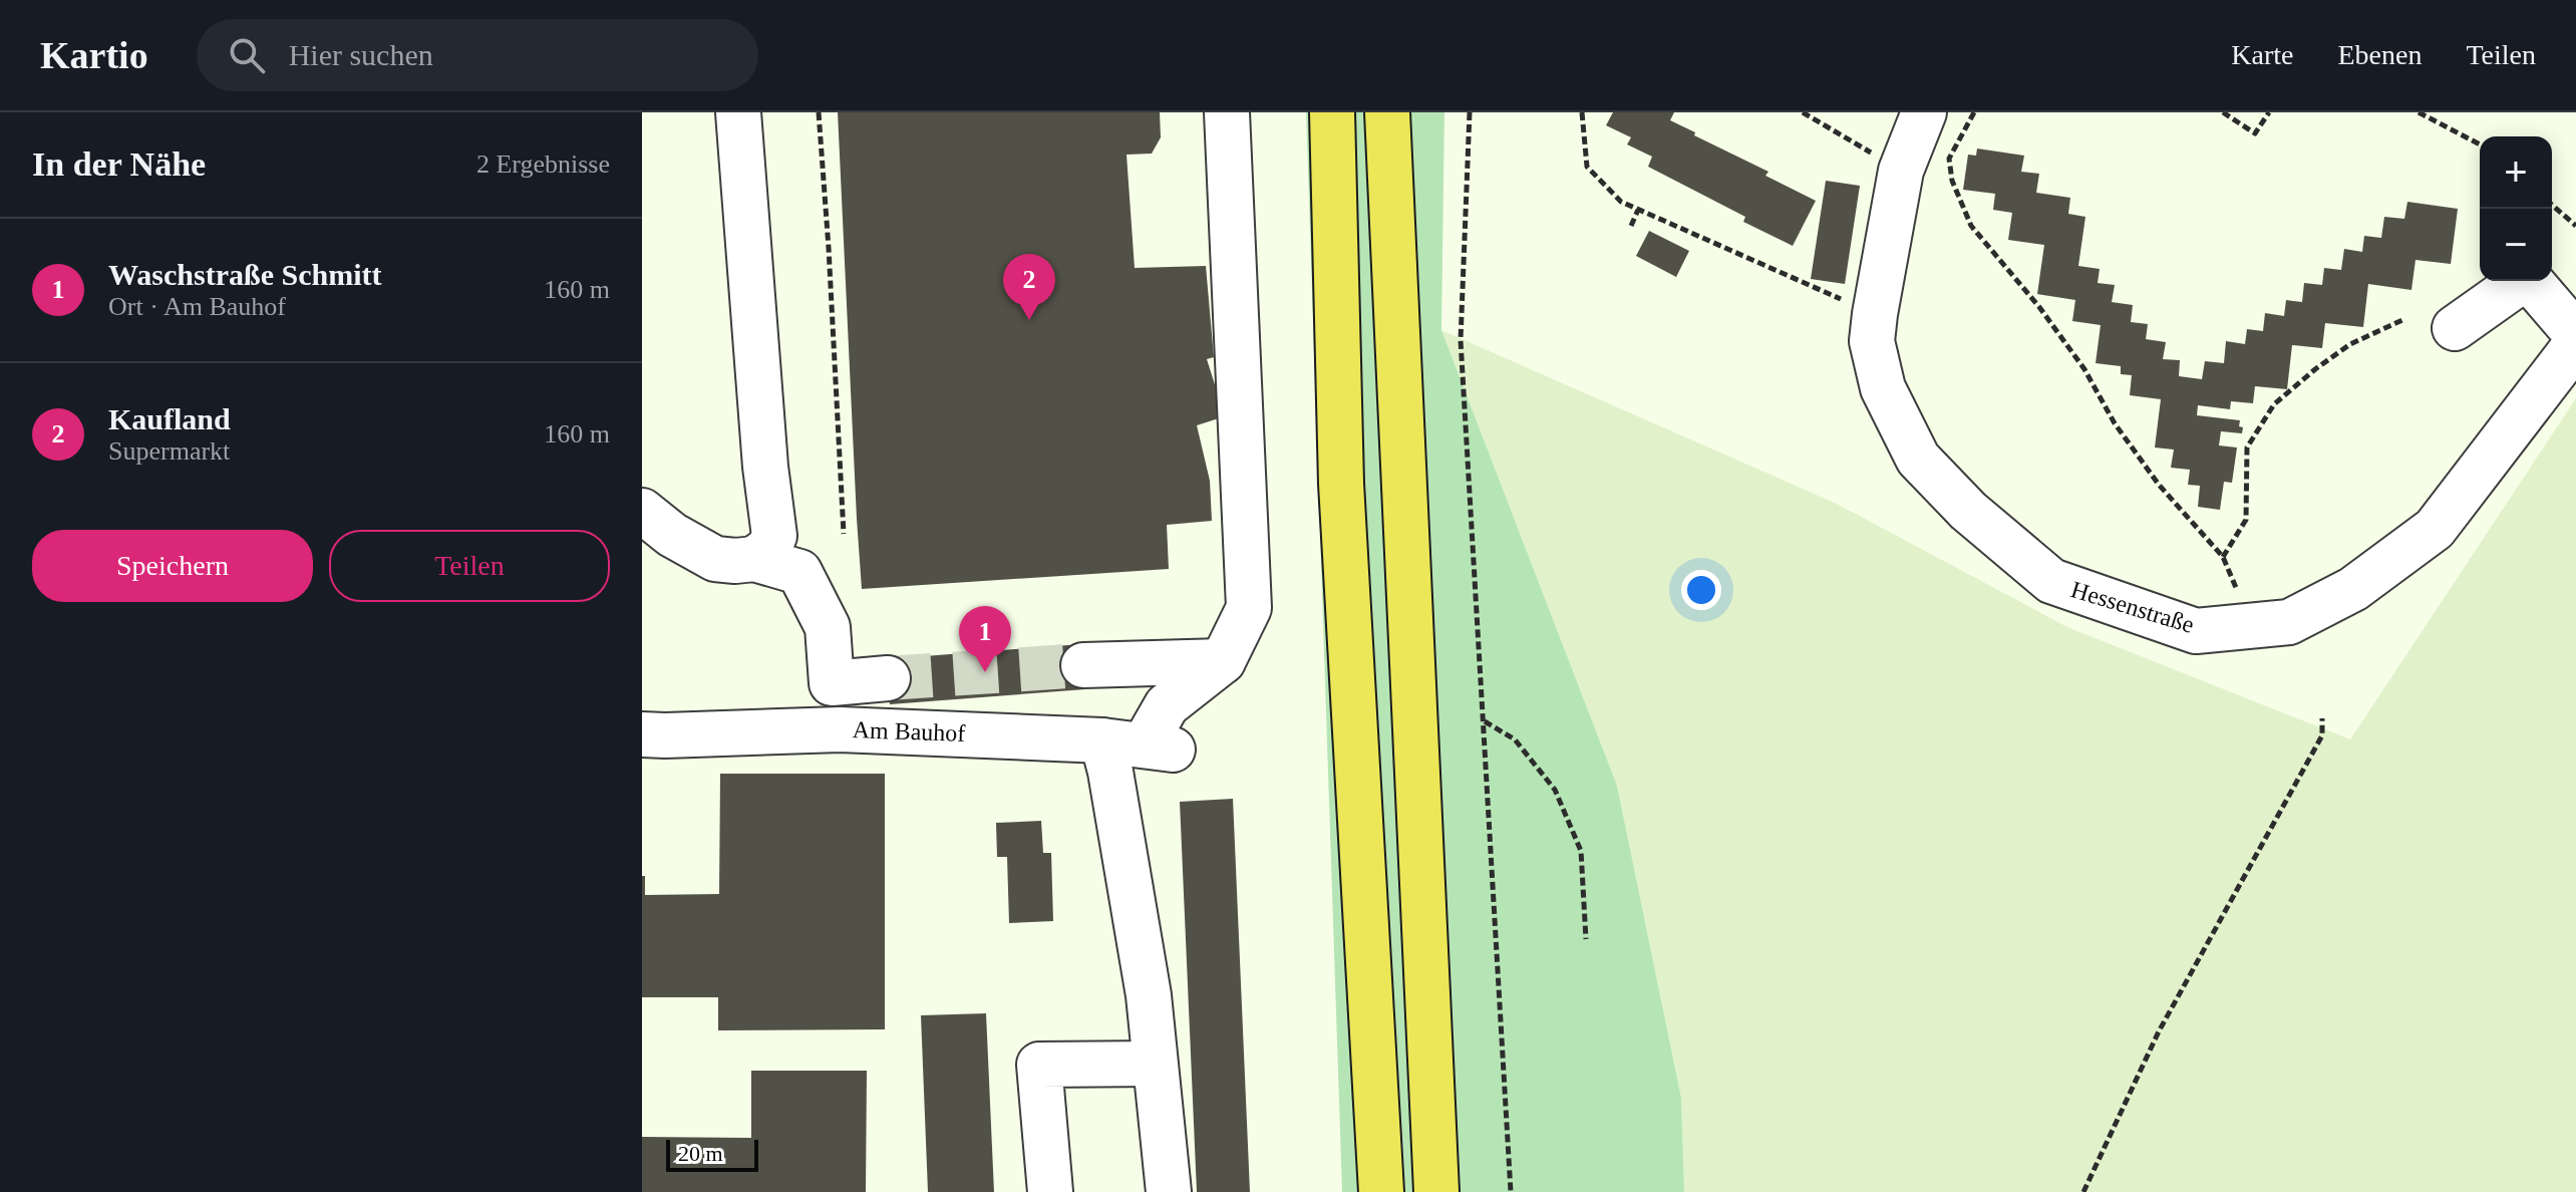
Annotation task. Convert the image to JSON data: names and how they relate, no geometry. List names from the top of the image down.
{
  "streets": {
    "street": ["Hessenstraße", "Am Bauhof"]
  },
  "scale_bar": "20 m",
  "page": {
    "header": "Kartio",
    "search": "Hier suchen",
    "nav": ["Karte", "Ebenen", "Teilen"],
    "heading": ["In der Nähe", "2 Ergebnisse"],
    "map_buttons": ["+", "−"],
    "list": [
      {
        "mark": "1",
        "name": "Waschstraße Schmitt",
        "note": "Ort · Am Bauhof",
        "value": "160 m"
      },
      {
        "mark": "2",
        "name": "Kaufland",
        "note": "Supermarkt",
        "value": "160 m"
      }
    ],
    "pins": ["2", "1"],
    "buttons": ["Speichern", "Teilen"],
    "scale": "20 m"
  }
}
